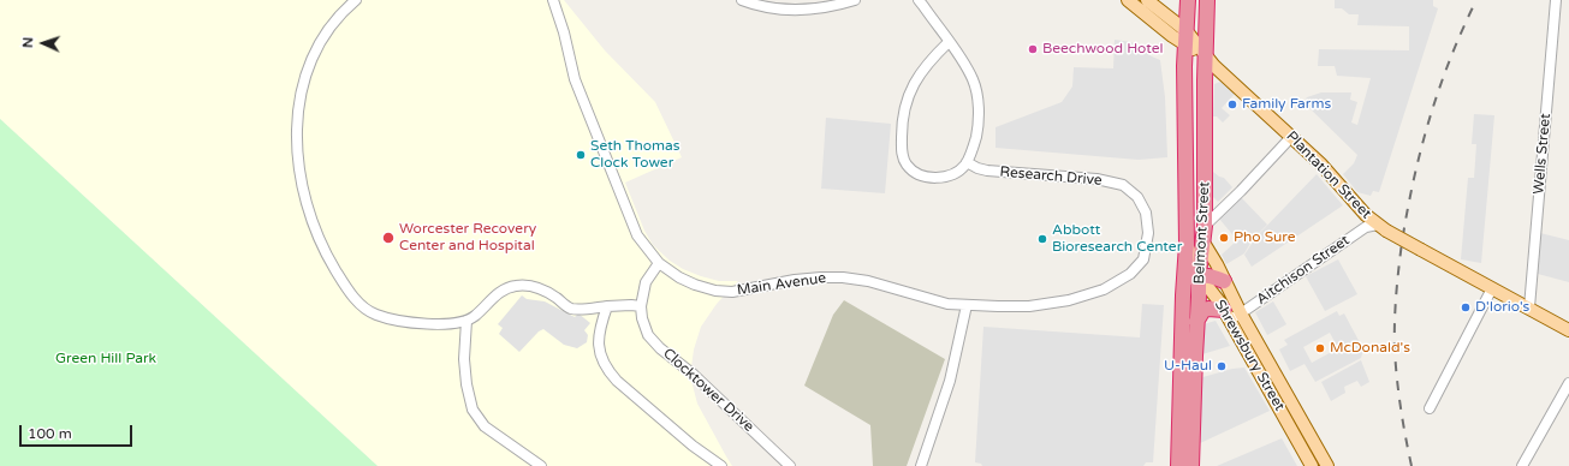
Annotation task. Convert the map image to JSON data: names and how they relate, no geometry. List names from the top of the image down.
{
  "streets": {
    "highway": ["Belmont Street"],
    "main road": ["Plantation Street", "Shrewsbury Street"],
    "street": [
      "Wells Street",
      "Research Drive",
      "Aitchison Street",
      "Main Avenue",
      "Clocktower Drive"
    ]
  },
  "crossings": [
    ["Wells Street", "Plantation Street"],
    ["Plantation Street", "Belmont Street"],
    ["Plantation Street", "Aitchison Street"],
    ["Research Drive", "Main Avenue"],
    ["Belmont Street", "Shrewsbury Street"],
    ["Aitchison Street", "Shrewsbury Street"]
  ],
  "parks": ["Green Hill Park"],
  "places": [
    "Beechwood Hotel",
    "Family Farms",
    "Seth Thomas Clock Tower",
    "Worcester Recovery Center and Hospital",
    "Pho Sure",
    "Abbott Bioresearch Center",
    "D'Iorio's",
    "McDonald's",
    "U-Haul"
  ],
  "scale_bar": "100 m",
  "north": "left"
}
